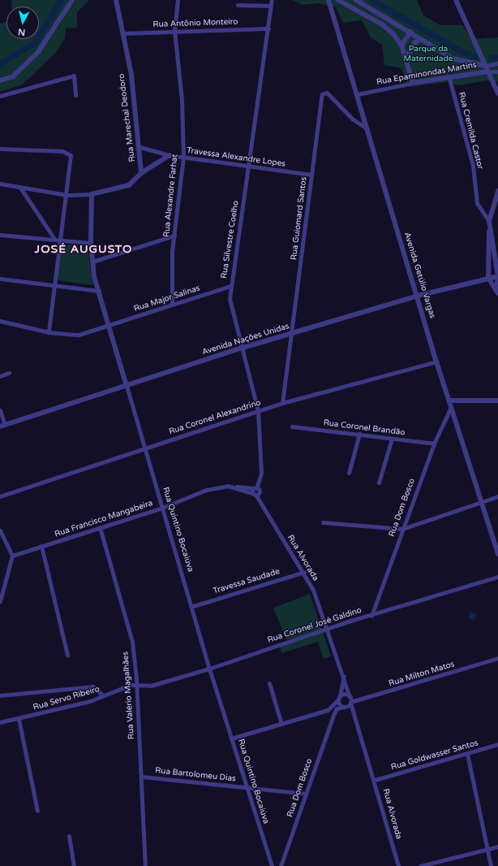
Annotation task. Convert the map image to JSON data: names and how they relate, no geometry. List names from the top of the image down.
{
  "streets": {
    "street": [
      "Rua Antônio Monteiro",
      "Rua Epaminondas Martins",
      "Rua Marechal Deodoro",
      "Rua Cremilda Castor",
      "Travessa Alexandre Lopes",
      "Rua Alexandre Farhat",
      "Rua Guiomard Santos",
      "Rua Silvestre Coelho",
      "Avenida Getúlio Vargas",
      "Rua Major Salinas",
      "Avenida Nações Unidas",
      "Rua Coronel Alexandrino",
      "Rua Coronel Brandão",
      "Rua Dom Bosco",
      "Rua Francisco Mangabeira",
      "Rua Quintino Bocaiúva",
      "Rua Alvorada",
      "Travessa Saudade",
      "Rua Coronel José Galdino",
      "Rua Milton Matos",
      "Rua Valério Magalhães",
      "Rua Servo Ribeiro",
      "Rua Goldwasser Santos",
      "Rua Bartolomeu Dias"
    ]
  },
  "crossings": [
    ["Rua Antônio Monteiro", "Rua Marechal Deodoro"],
    ["Rua Antônio Monteiro", "Rua Alexandre Farhat"],
    ["Rua Antônio Monteiro", "Rua Silvestre Coelho"],
    ["Rua Epaminondas Martins", "Rua Cremilda Castor"],
    ["Rua Epaminondas Martins", "Avenida Getúlio Vargas"],
    ["Rua Marechal Deodoro", "Travessa Alexandre Lopes"],
    ["Rua Marechal Deodoro", "Rua Quintino Bocaiúva"],
    ["Travessa Alexandre Lopes", "Rua Alexandre Farhat"],
    ["Travessa Alexandre Lopes", "Rua Guiomard Santos"],
    ["Travessa Alexandre Lopes", "Rua Silvestre Coelho"],
    ["Rua Alexandre Farhat", "Rua Major Salinas"],
    ["Rua Guiomard Santos", "Avenida Getúlio Vargas"],
    ["Rua Guiomard Santos", "Avenida Nações Unidas"],
    ["Rua Guiomard Santos", "Rua Coronel Alexandrino"],
    ["Rua Silvestre Coelho", "Rua Major Salinas"],
    ["Rua Silvestre Coelho", "Avenida Nações Unidas"],
    ["Rua Silvestre Coelho", "Rua Coronel Alexandrino"],
    ["Rua Silvestre Coelho", "Rua Francisco Mangabeira"],
    ["Rua Silvestre Coelho", "Rua Alvorada"],
    ["Avenida Getúlio Vargas", "Avenida Nações Unidas"],
    ["Avenida Getúlio Vargas", "Rua Coronel Alexandrino"],
    ["Avenida Getúlio Vargas", "Rua Dom Bosco"],
    ["Rua Major Salinas", "Rua Quintino Bocaiúva"],
    ["Avenida Nações Unidas", "Rua Quintino Bocaiúva"],
    ["Rua Coronel Alexandrino", "Rua Quintino Bocaiúva"],
    ["Rua Coronel Brandão", "Rua Dom Bosco"],
    ["Rua Dom Bosco", "Rua Coronel José Galdino"],
    ["Rua Dom Bosco", "Rua Bartolomeu Dias"],
    ["Rua Francisco Mangabeira", "Rua Quintino Bocaiúva"],
    ["Rua Francisco Mangabeira", "Rua Alvorada"],
    ["Rua Francisco Mangabeira", "Rua Valério Magalhães"],
    ["Rua Quintino Bocaiúva", "Travessa Saudade"],
    ["Rua Quintino Bocaiúva", "Rua Coronel José Galdino"],
    ["Rua Quintino Bocaiúva", "Rua Bartolomeu Dias"],
    ["Rua Alvorada", "Travessa Saudade"],
    ["Rua Alvorada", "Rua Coronel José Galdino"],
    ["Rua Alvorada", "Rua Milton Matos"],
    ["Rua Alvorada", "Rua Goldwasser Santos"],
    ["Rua Coronel José Galdino", "Rua Valério Magalhães"],
    ["Rua Coronel José Galdino", "Rua Servo Ribeiro"],
    ["Rua Valério Magalhães", "Rua Servo Ribeiro"],
    ["Rua Valério Magalhães", "Rua Bartolomeu Dias"]
  ],
  "districts": ["JOSÉ AUGUSTO"],
  "parks": ["Parque da Maternidade"],
  "north": "bottom"
}
